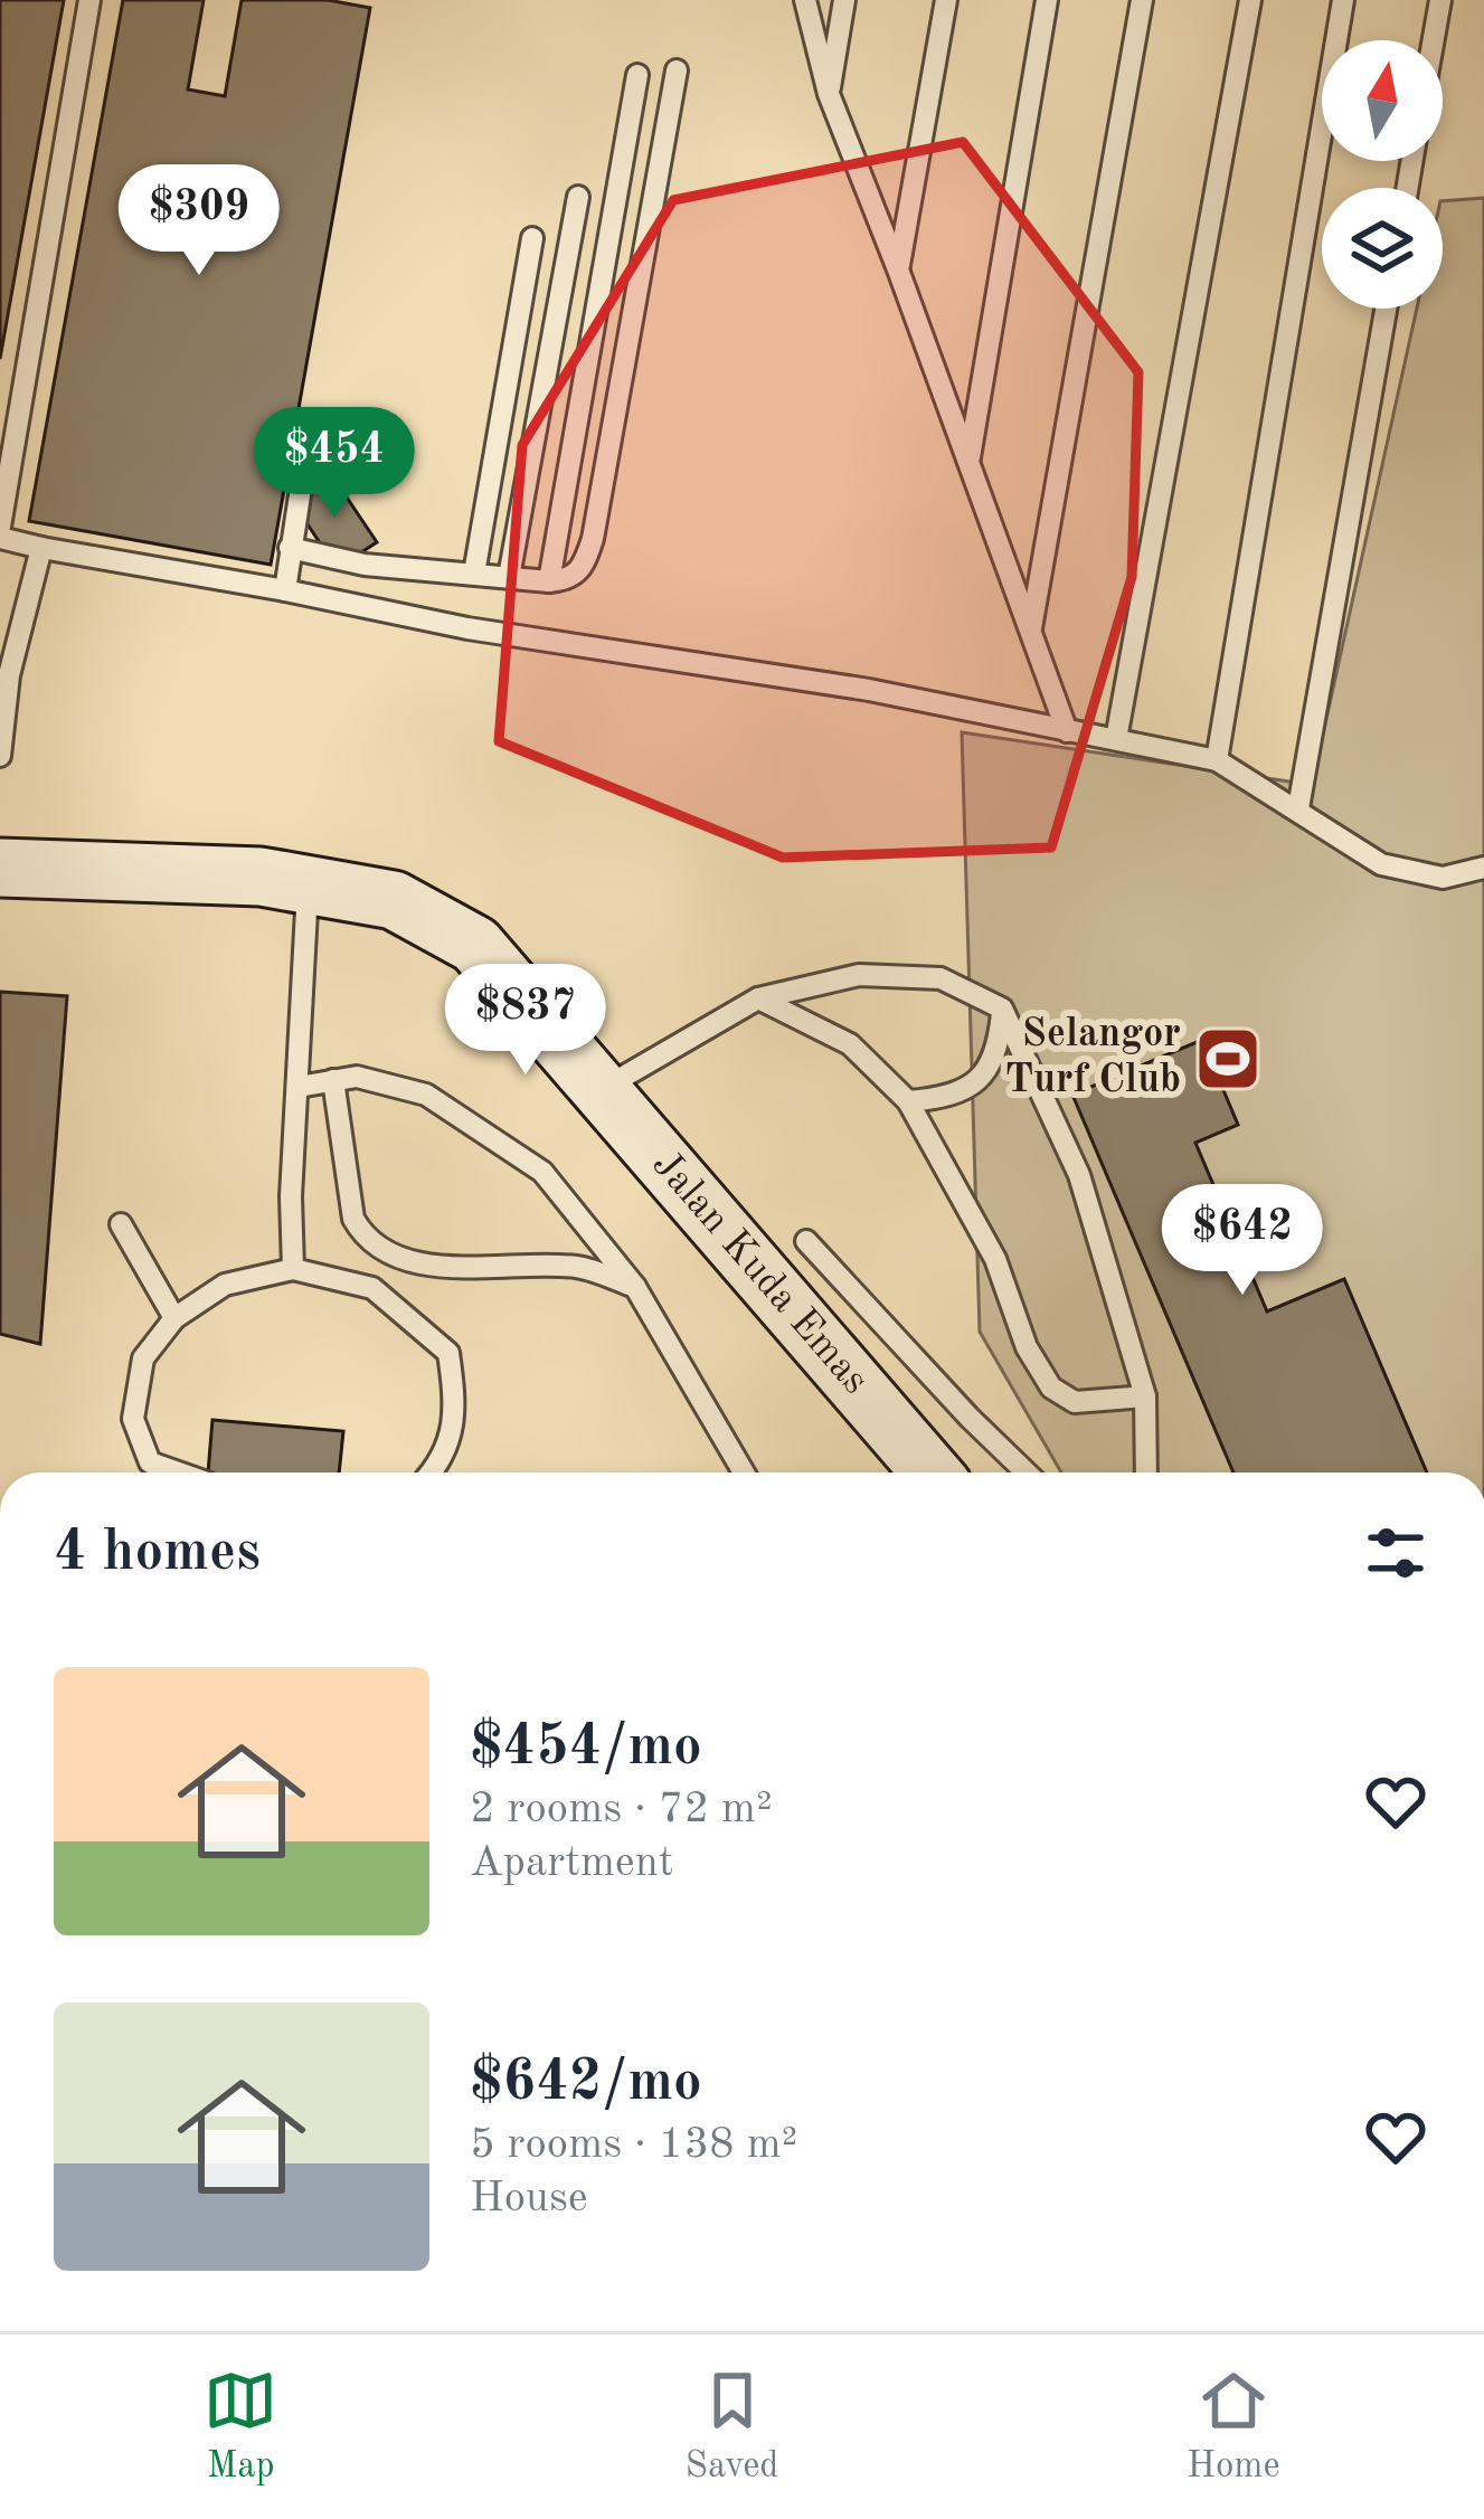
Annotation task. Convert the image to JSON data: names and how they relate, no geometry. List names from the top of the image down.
{
  "streets": {
    "street": ["Jalan Kuda Emas"]
  },
  "places": {
    "sports": ["Selangor Turf Club"]
  },
  "north": "top",
  "page": {
    "price": [
      "$309",
      "$454",
      "$837",
      "$642"
    ],
    "heading": "4 homes",
    "list": [
      {
        "name": "$454/mo",
        "note": "2 rooms · 72 m² · Apartment"
      },
      {
        "name": "$642/mo",
        "note": "5 rooms · 138 m² · House"
      }
    ],
    "tabs": ["Map", "Saved", "Home"]
  }
}
